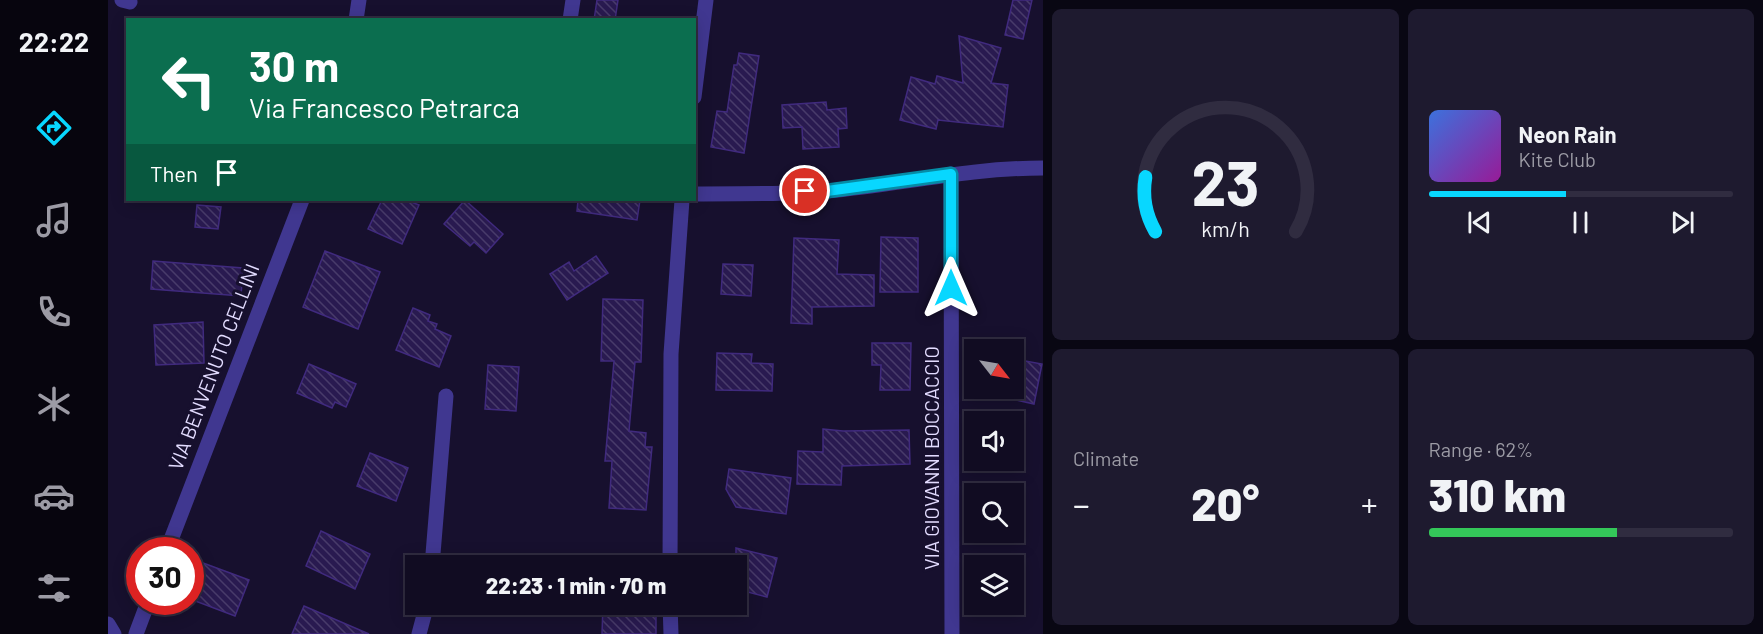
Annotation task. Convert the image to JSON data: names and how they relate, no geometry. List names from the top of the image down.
{
  "streets": {
    "street": ["VIA BENVENUTO CELLINI", "VIA GIOVANNI BOCCACCIO"]
  },
  "north": "bottom right",
  "page": {
    "tabs": "22:22",
    "turn": ["30 m", "Via Francesco Petrarca"],
    "song": ["Neon Rain", "Kite Club"],
    "then": "Then",
    "tile": [
      "Climate",
      ["Range · 62%", "310 km"]
    ],
    "heat": ["−", "20°", "+"],
    "limit": "30",
    "trip": "22:23 · 1 min · 70 m",
    "gauge": ["23", "km/h"]
  }
}
